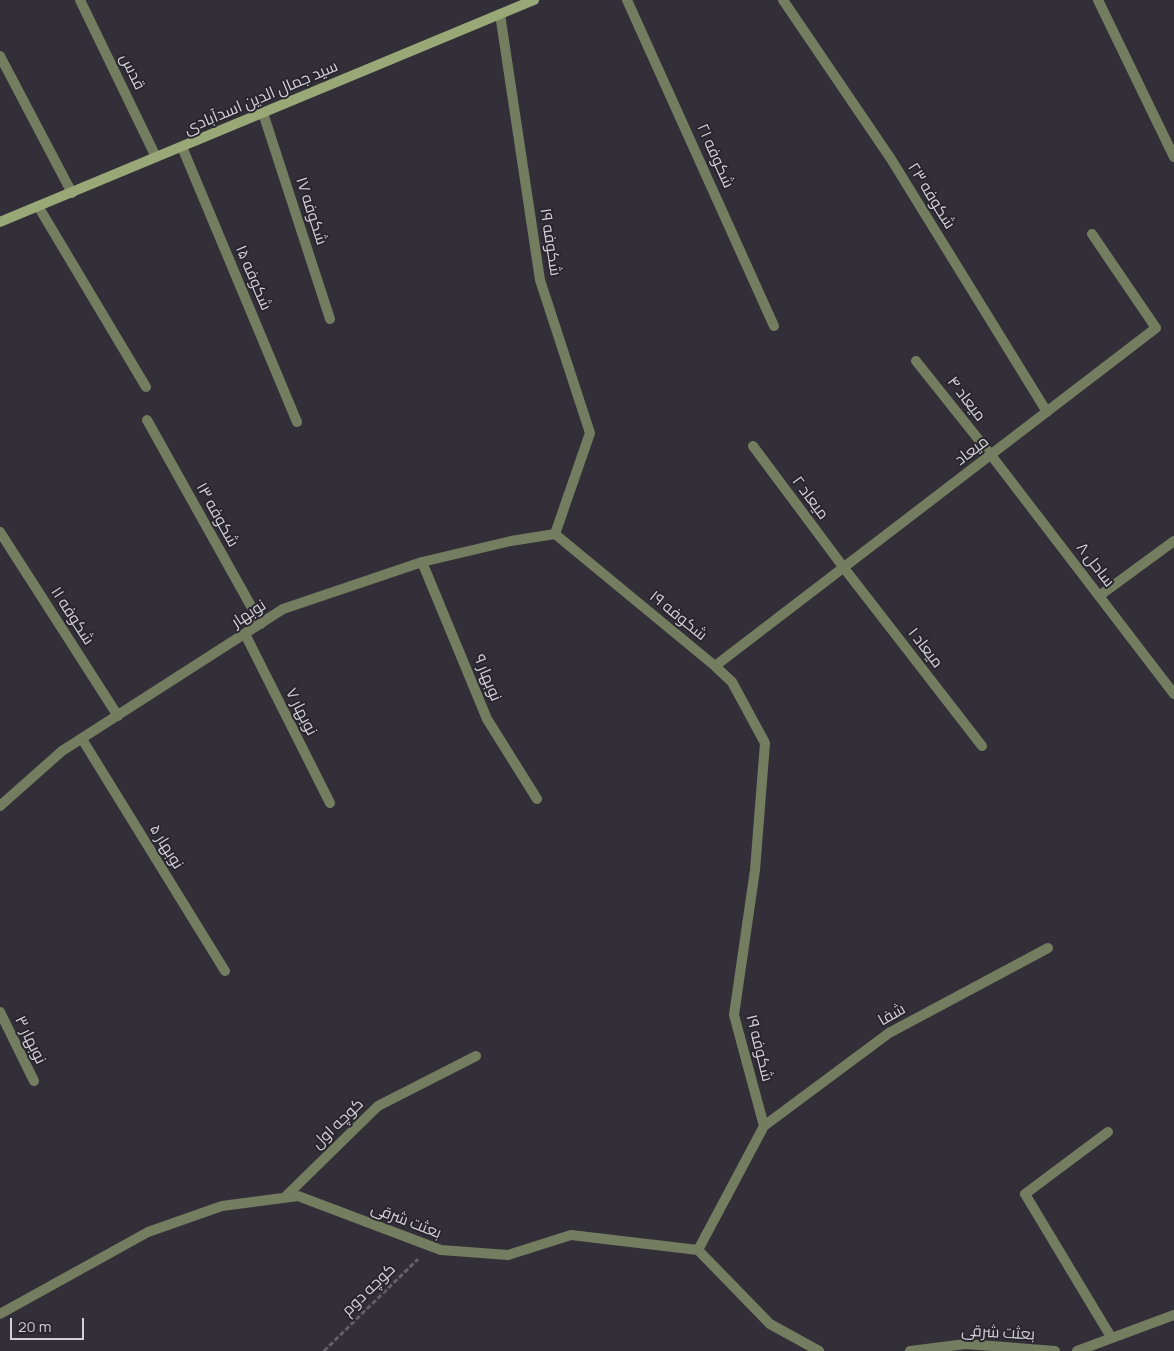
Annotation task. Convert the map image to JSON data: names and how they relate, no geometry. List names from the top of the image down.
{
  "streets": {
    "main road": ["سید جمال الدین اسدآبادی"],
    "street": [
      "قدس",
      "شکوفه ۲۱",
      "شکوفه ۲۳",
      "شکوفه ۱۷",
      "شکوفه ۱۹",
      "شکوفه ۱۵",
      "میعاد ۴",
      "میعاد",
      "میعاد ۲",
      "شکوفه ۱۳",
      "ساحل ۸",
      "نوبهار",
      "شکوفه ۱۱",
      "میعاد ۱",
      "نوبهار ۹",
      "نوبهار ۷",
      "نوبهار ۵",
      "شفا",
      "نوبهار ۳",
      "کوچه اول",
      "بعثت شرقی"
    ],
    "path": ["کوچه دوم"]
  },
  "crossings": [
    ["قدس", "سید جمال الدین اسدآبادی"],
    ["سید جمال الدین اسدآبادی", "شکوفه ۱۷"],
    ["سید جمال الدین اسدآبادی", "شکوفه ۱۹"],
    ["سید جمال الدین اسدآبادی", "شکوفه ۱۵"],
    ["شکوفه ۲۳", "میعاد"],
    ["شکوفه ۱۹", "میعاد"],
    ["شکوفه ۱۹", "نوبهار"],
    ["شکوفه ۱۹", "شفا"],
    ["میعاد ۴", "میعاد"],
    ["میعاد ۴", "ساحل ۸"],
    ["میعاد", "میعاد ۲"],
    ["میعاد", "ساحل ۸"],
    ["میعاد", "میعاد ۱"],
    ["میعاد ۲", "میعاد ۱"],
    ["شکوفه ۱۳", "نوبهار"],
    ["نوبهار", "شکوفه ۱۱"],
    ["نوبهار", "نوبهار ۹"],
    ["نوبهار", "نوبهار ۷"],
    ["نوبهار", "نوبهار ۵"],
    ["کوچه اول", "بعثت شرقی"],
    ["بعثت شرقی", "کوچه دوم"]
  ],
  "scale_bar": "20 m"
}
